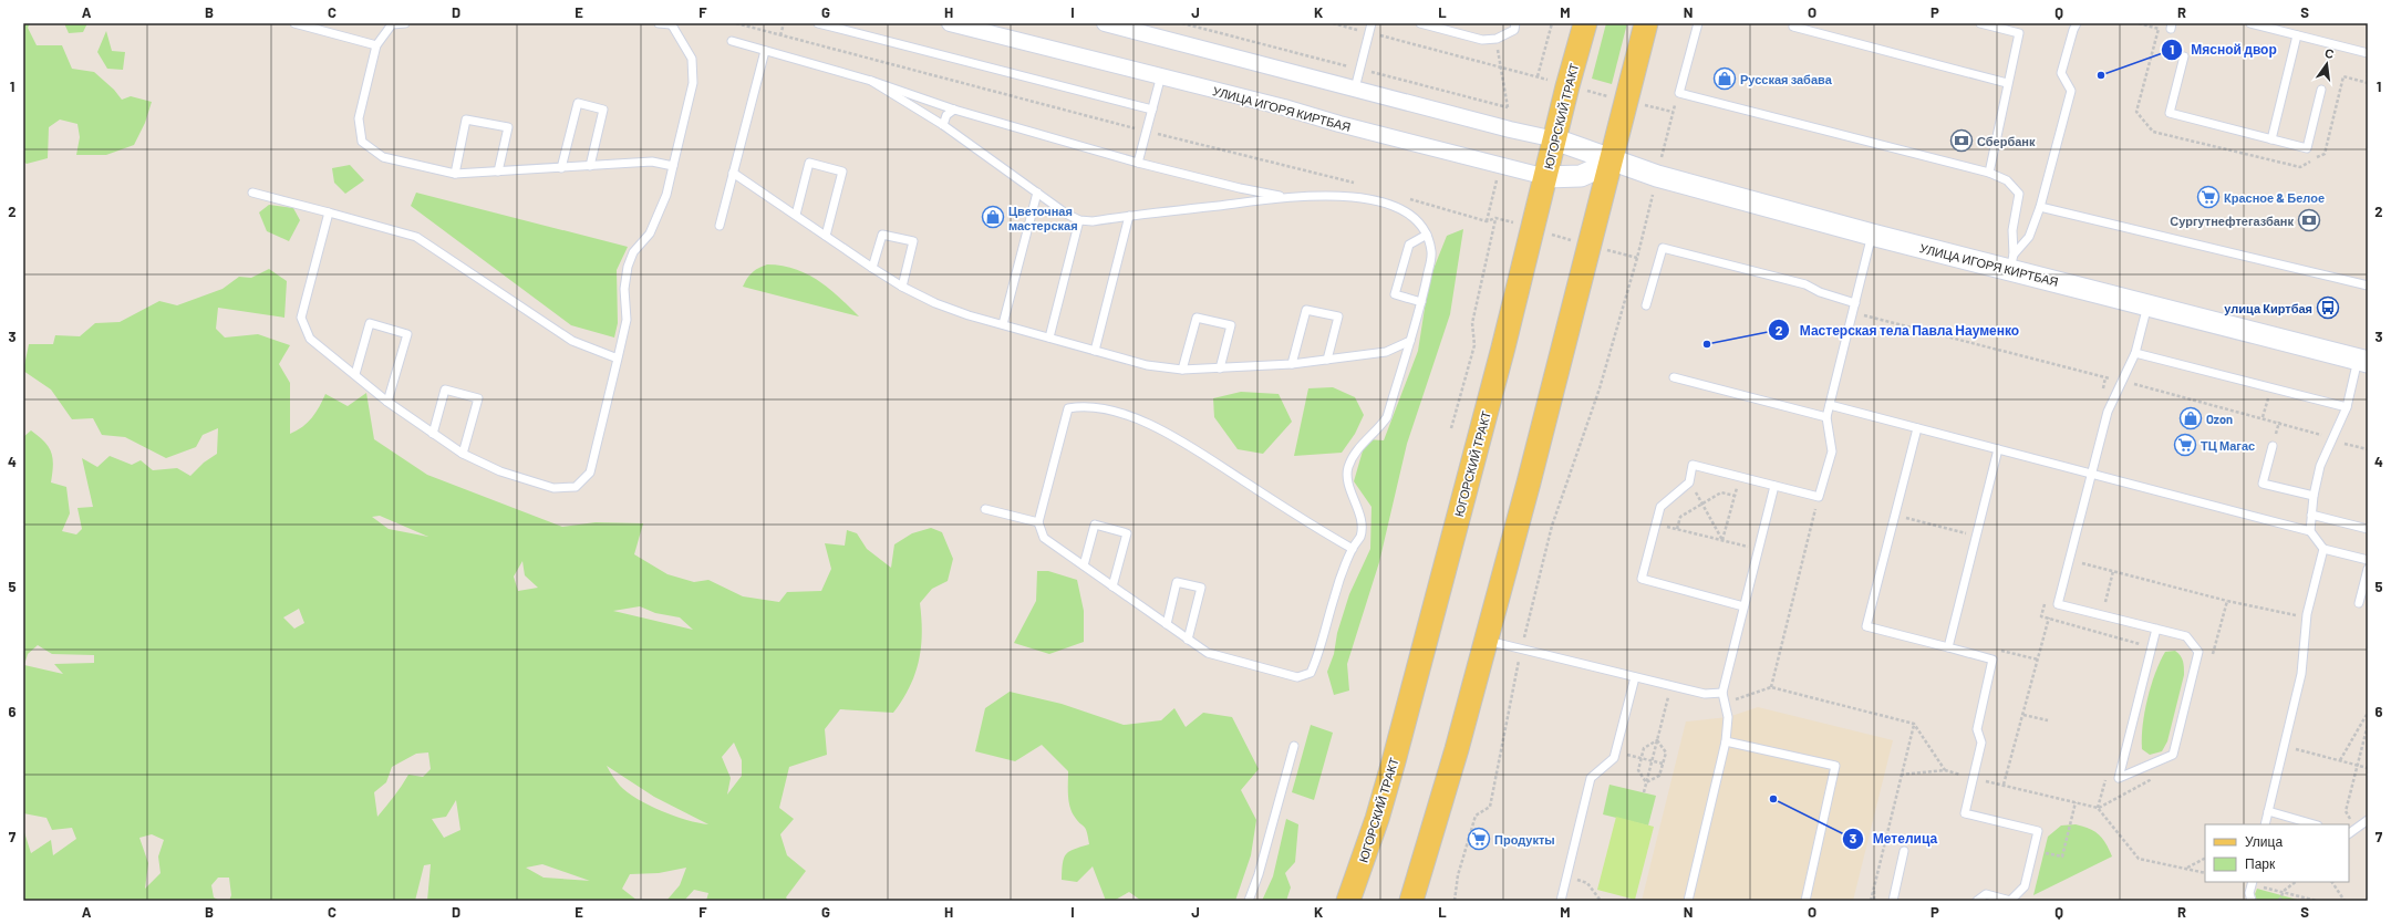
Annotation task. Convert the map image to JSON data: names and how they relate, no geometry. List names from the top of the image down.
{
  "streets": {
    "main road": ["УЛИЦА ИГОРЯ КИРТБАЯ", "ЮГОРСКИЙ ТРАКТ"]
  },
  "crossings": [
    ["УЛИЦА ИГОРЯ КИРТБАЯ", "ЮГОРСКИЙ ТРАКТ"]
  ],
  "places": {
    "other": ["Мясной двор", "Мастерская тела Павла Науменко", "Метелица"],
    "shop": ["Русская забава", "Цветочная мастерская", "Ozon"],
    "bank": ["Сбербанк", "Сургутнефтегазбанк"],
    "supermarket": ["Красное & Белое", "ТЦ Магас", "Продукты"],
    "bus stop": ["улица Киртбая"]
  },
  "legend": ["Улица", "Парк"],
  "north": "top",
  "grid": {
    "columns": [
      "A",
      "B",
      "C",
      "D",
      "E",
      "F",
      "G",
      "H",
      "I",
      "J",
      "K",
      "L",
      "M",
      "N",
      "O",
      "P",
      "Q",
      "R",
      "S"
    ],
    "rows": [
      "1",
      "2",
      "3",
      "4",
      "5",
      "6",
      "7"
    ]
  }
}
